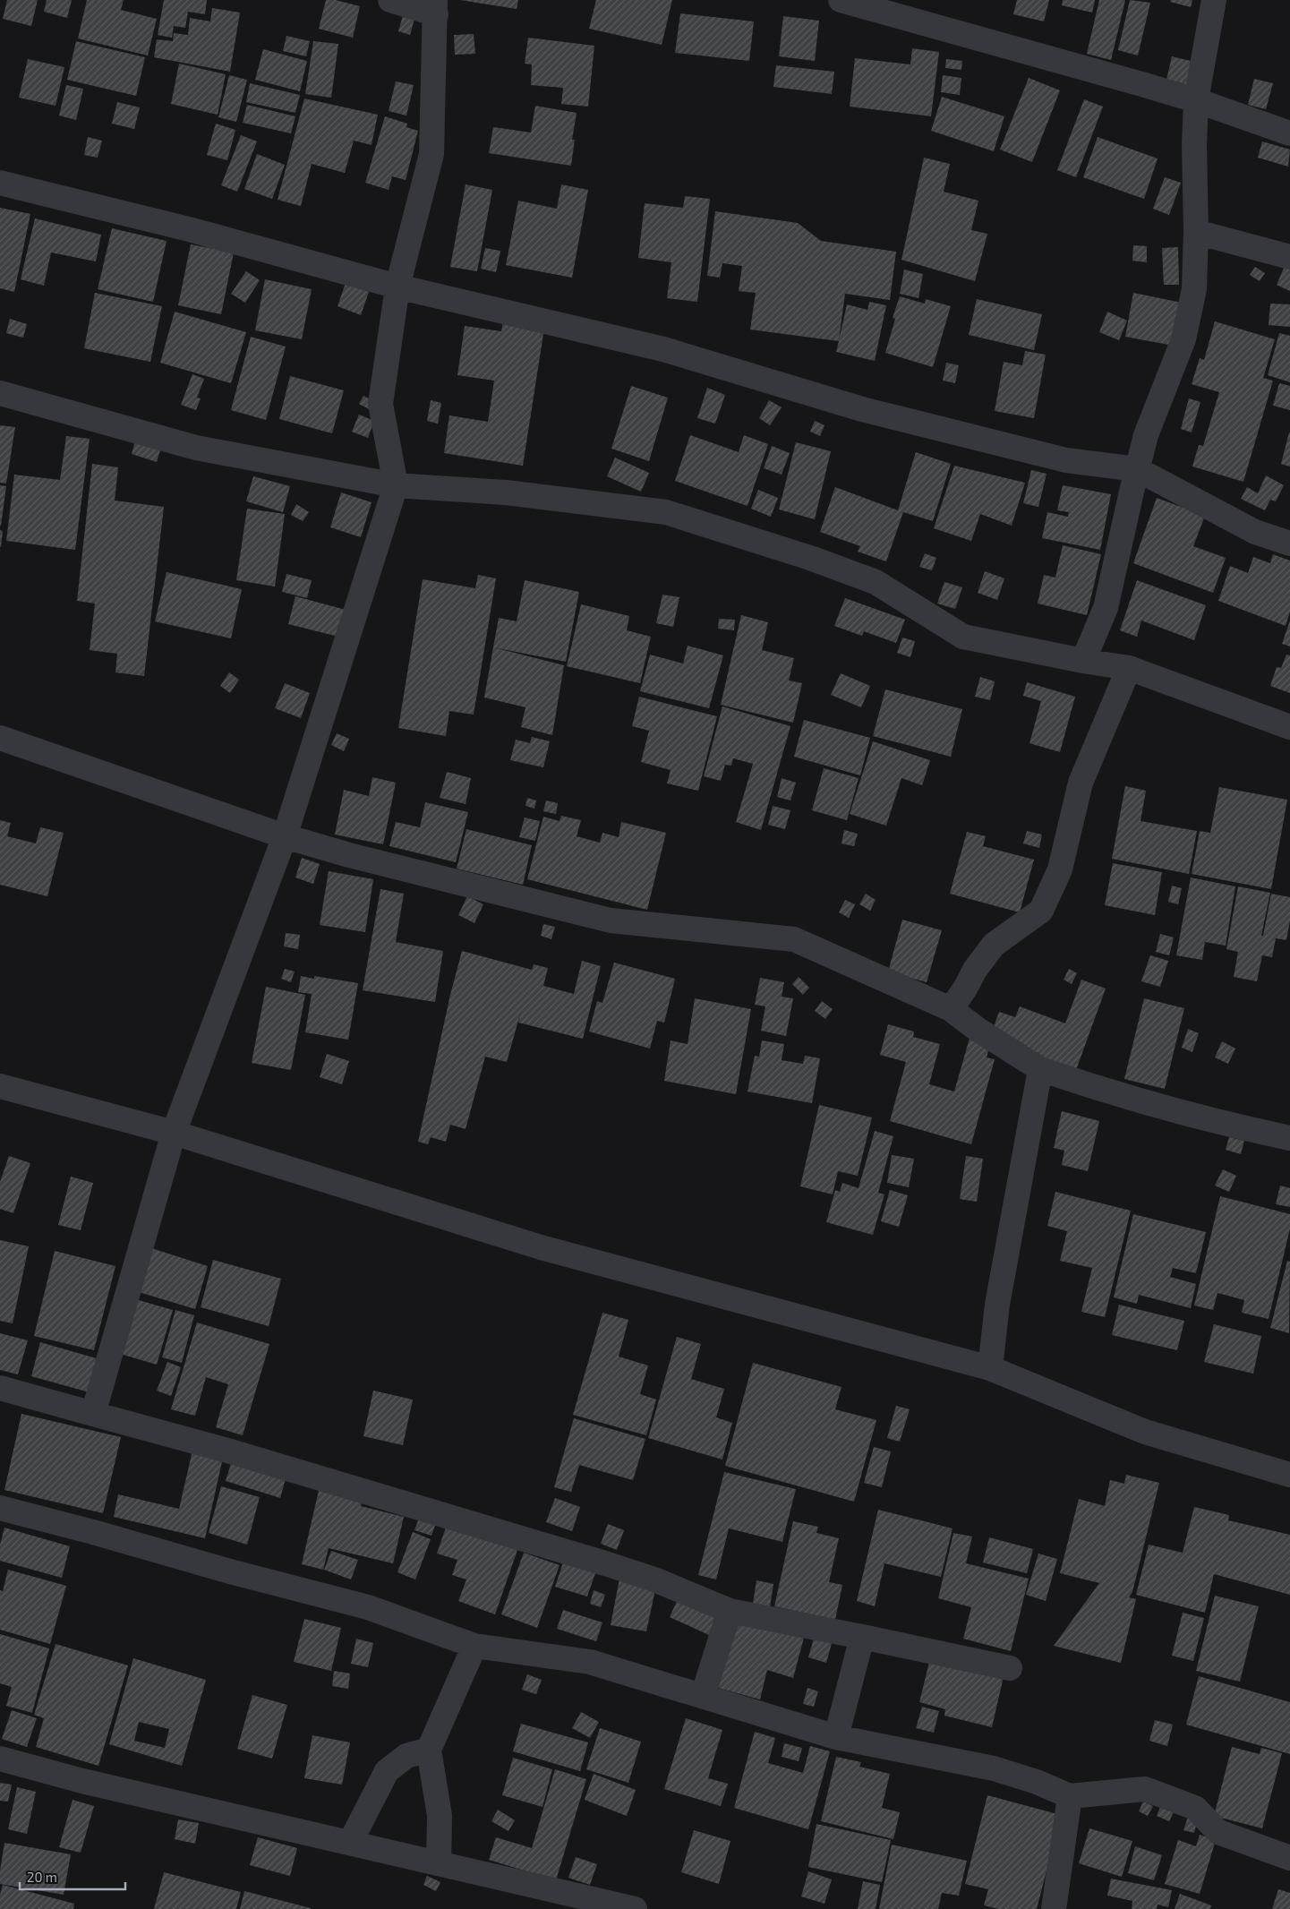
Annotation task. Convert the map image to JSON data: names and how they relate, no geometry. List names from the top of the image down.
{
  "scale_bar": "20 m"
}
